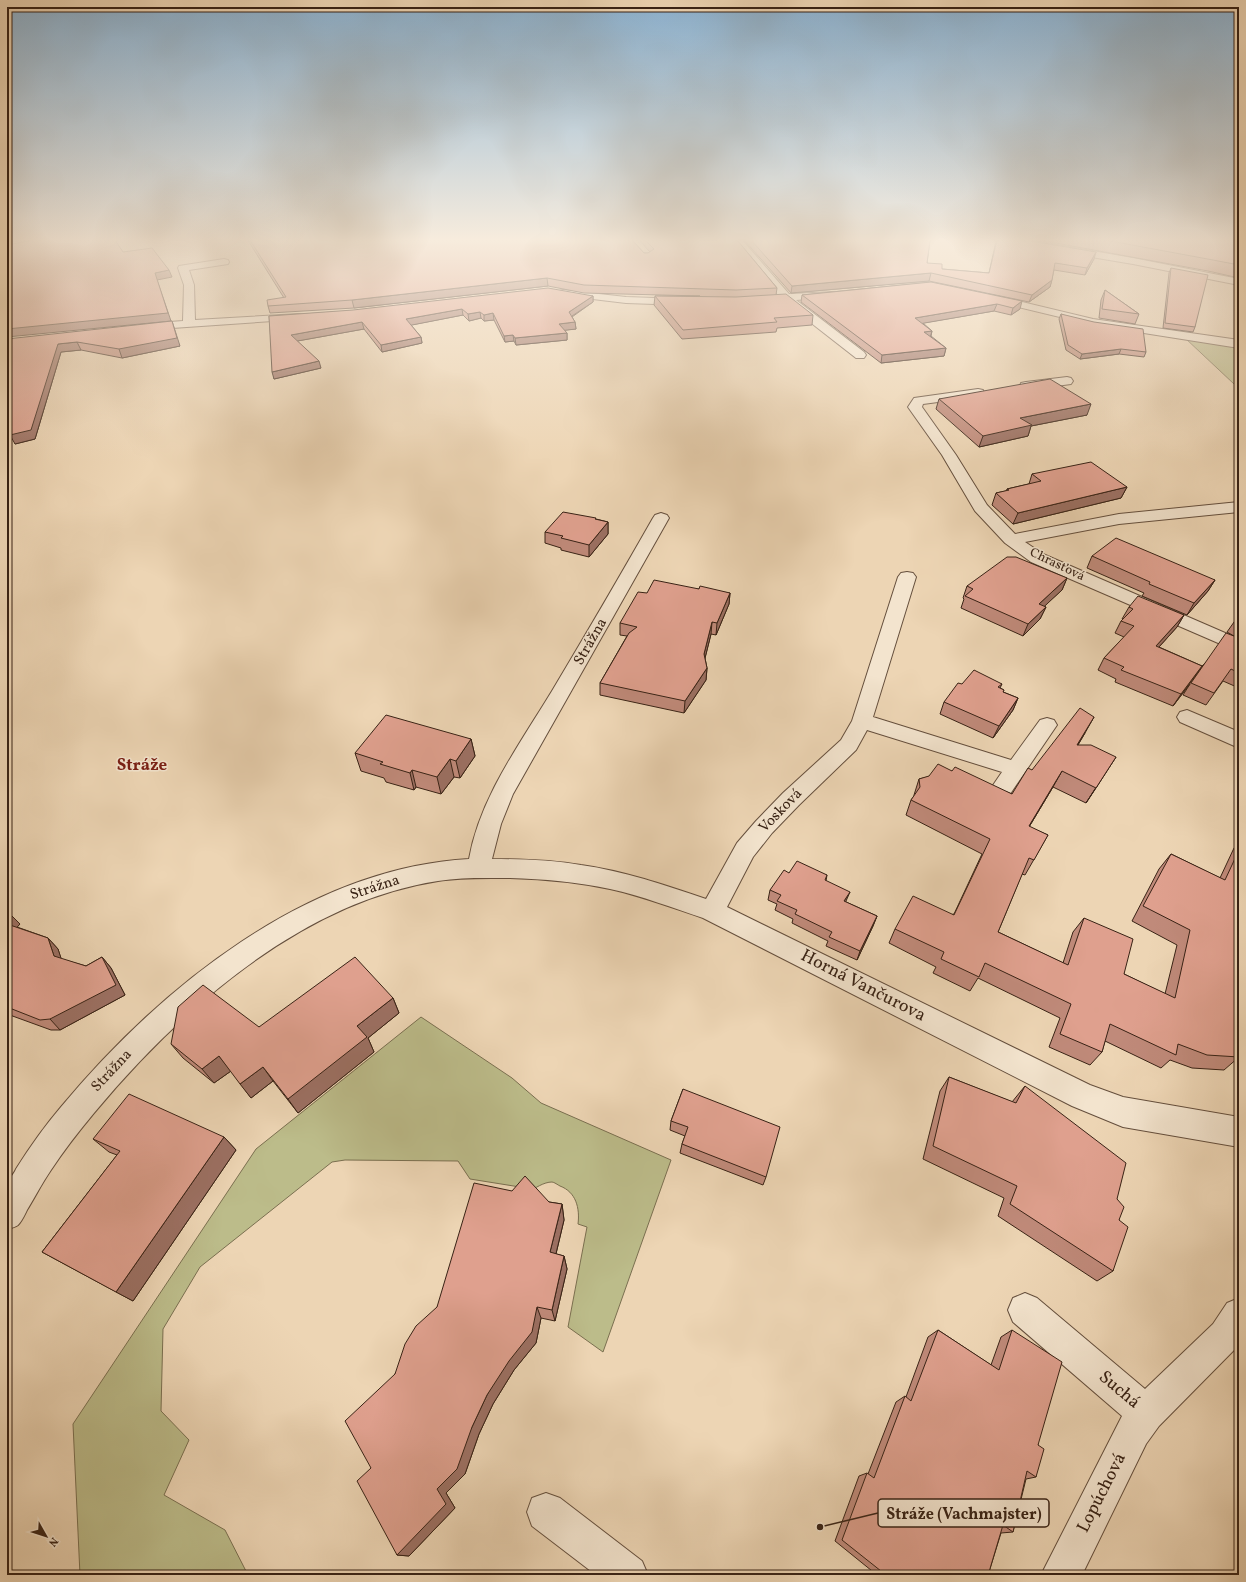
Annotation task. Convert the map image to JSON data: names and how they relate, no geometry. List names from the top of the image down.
{
  "streets": {
    "street": [
      "Chrasťová",
      "Strážna",
      "Vosková",
      "Horná Vančurova",
      "Suchá",
      "Lopúchová"
    ]
  },
  "crossings": [
    ["Strážna", "Horná Vančurova"],
    ["Vosková", "Horná Vančurova"],
    ["Suchá", "Lopúchová"]
  ],
  "districts": ["Stráže"],
  "places": ["Stráže (Vachmajster)"],
  "north": "bottom right"
}
